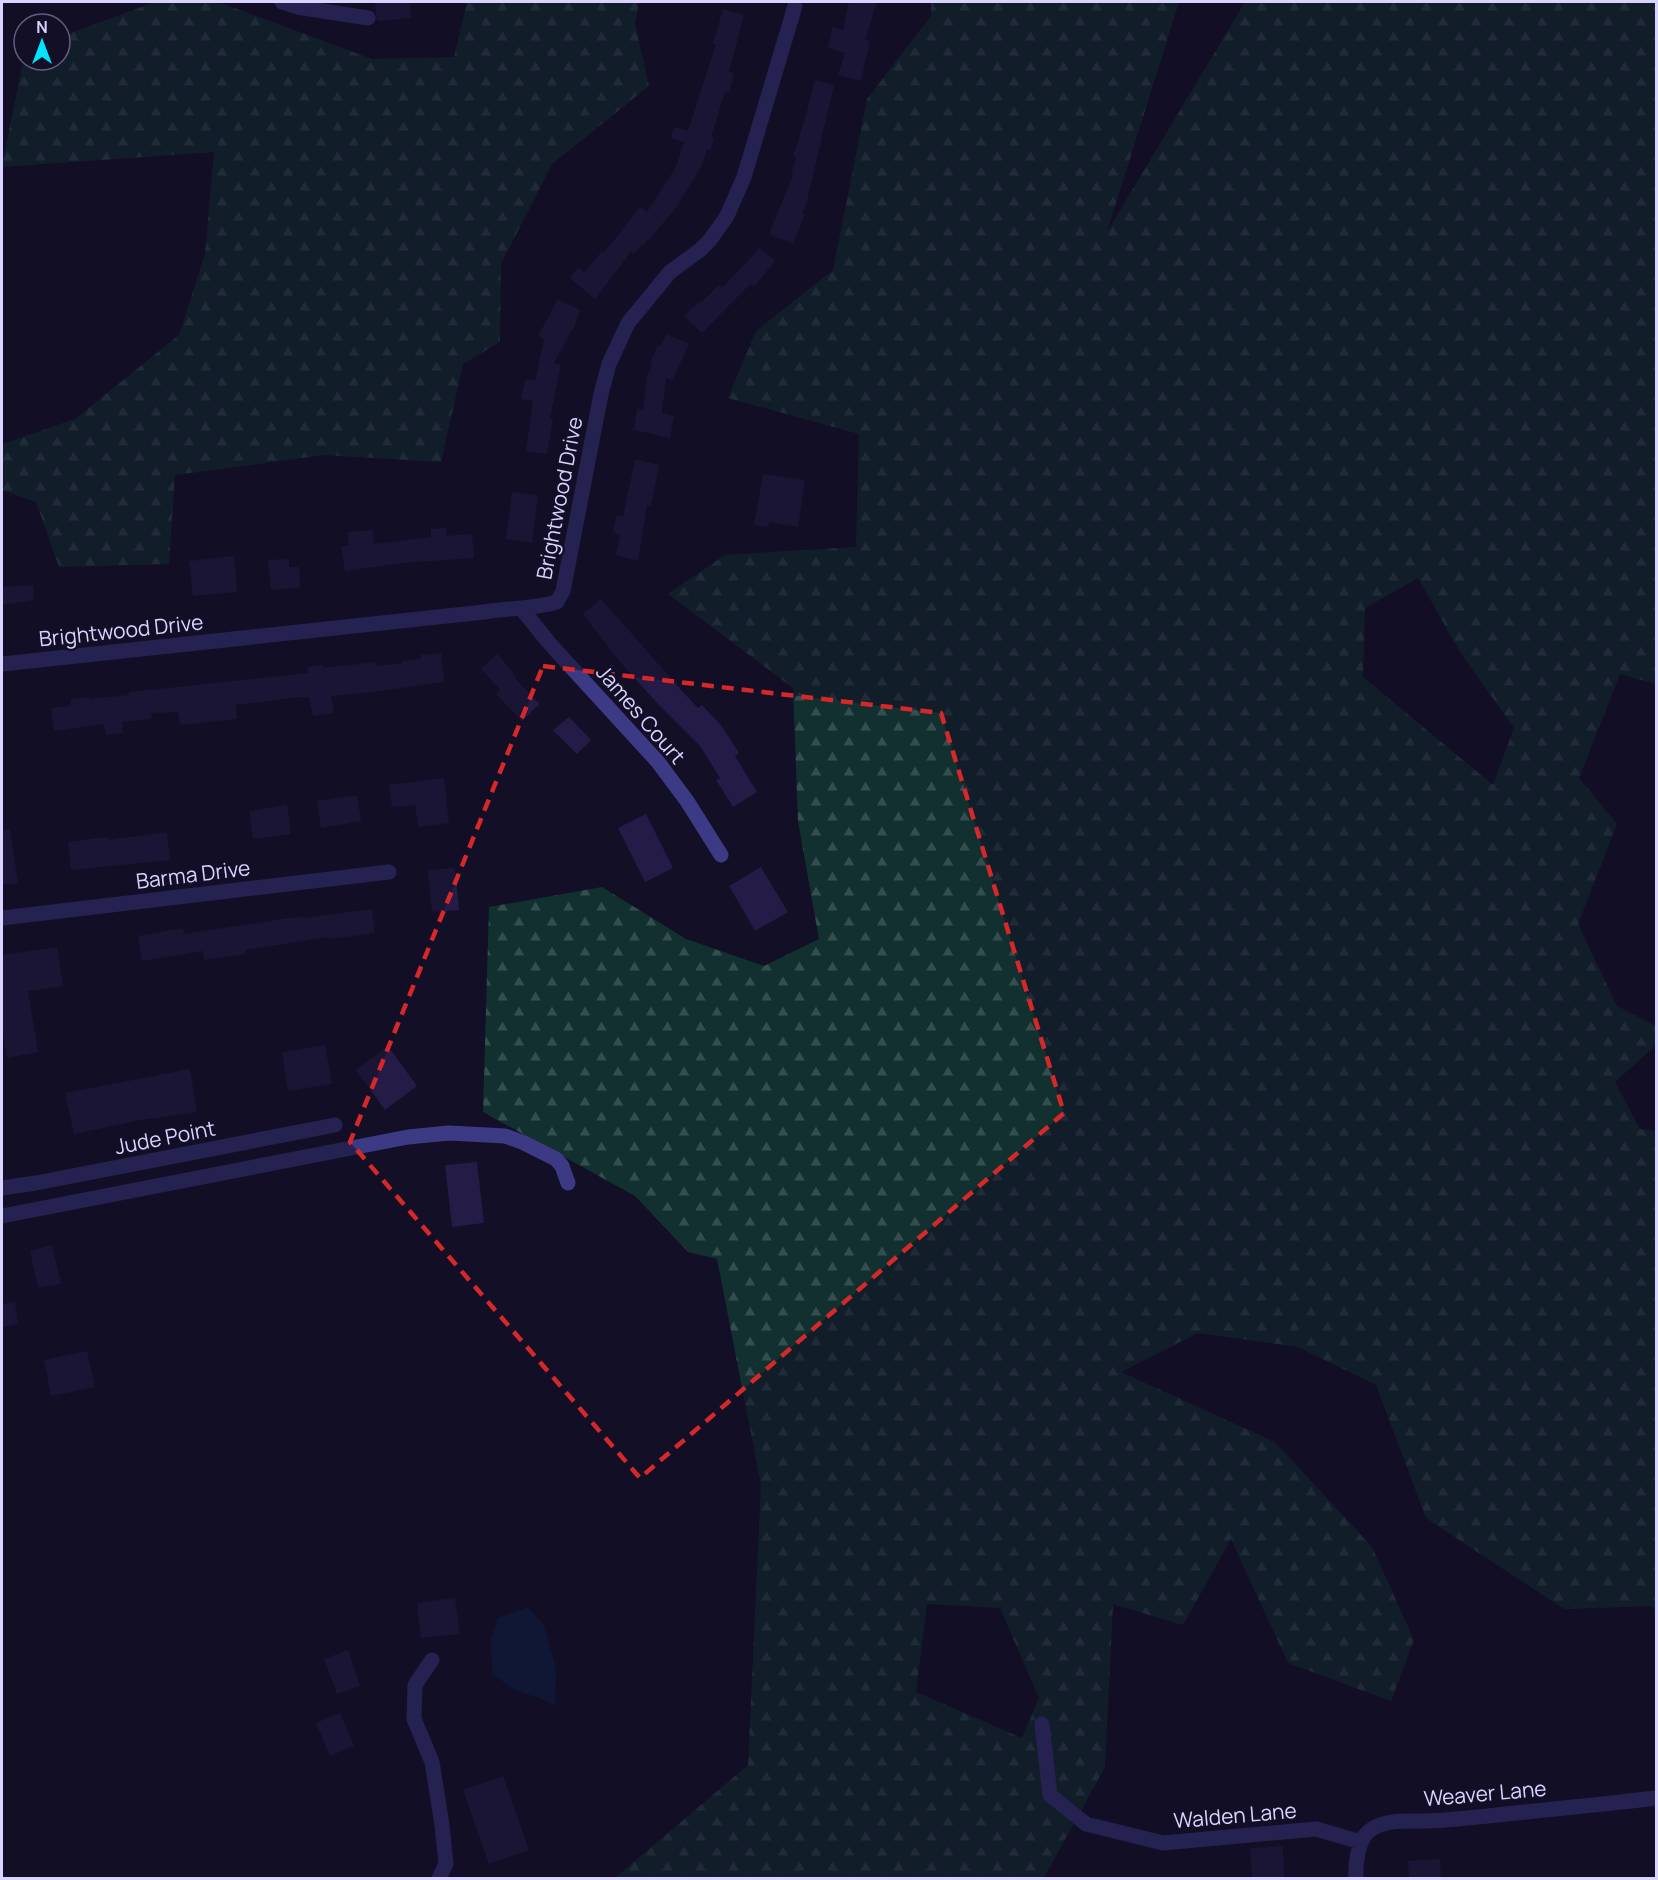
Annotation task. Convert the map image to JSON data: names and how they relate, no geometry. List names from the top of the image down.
{
  "streets": {
    "street": [
      "Brightwood Drive",
      "James Court",
      "Barma Drive",
      "Jude Point",
      "Weaver Lane",
      "Walden Lane"
    ]
  },
  "crossings": [
    ["Brightwood Drive", "James Court"],
    ["Weaver Lane", "Walden Lane"]
  ],
  "north": "top"
}
